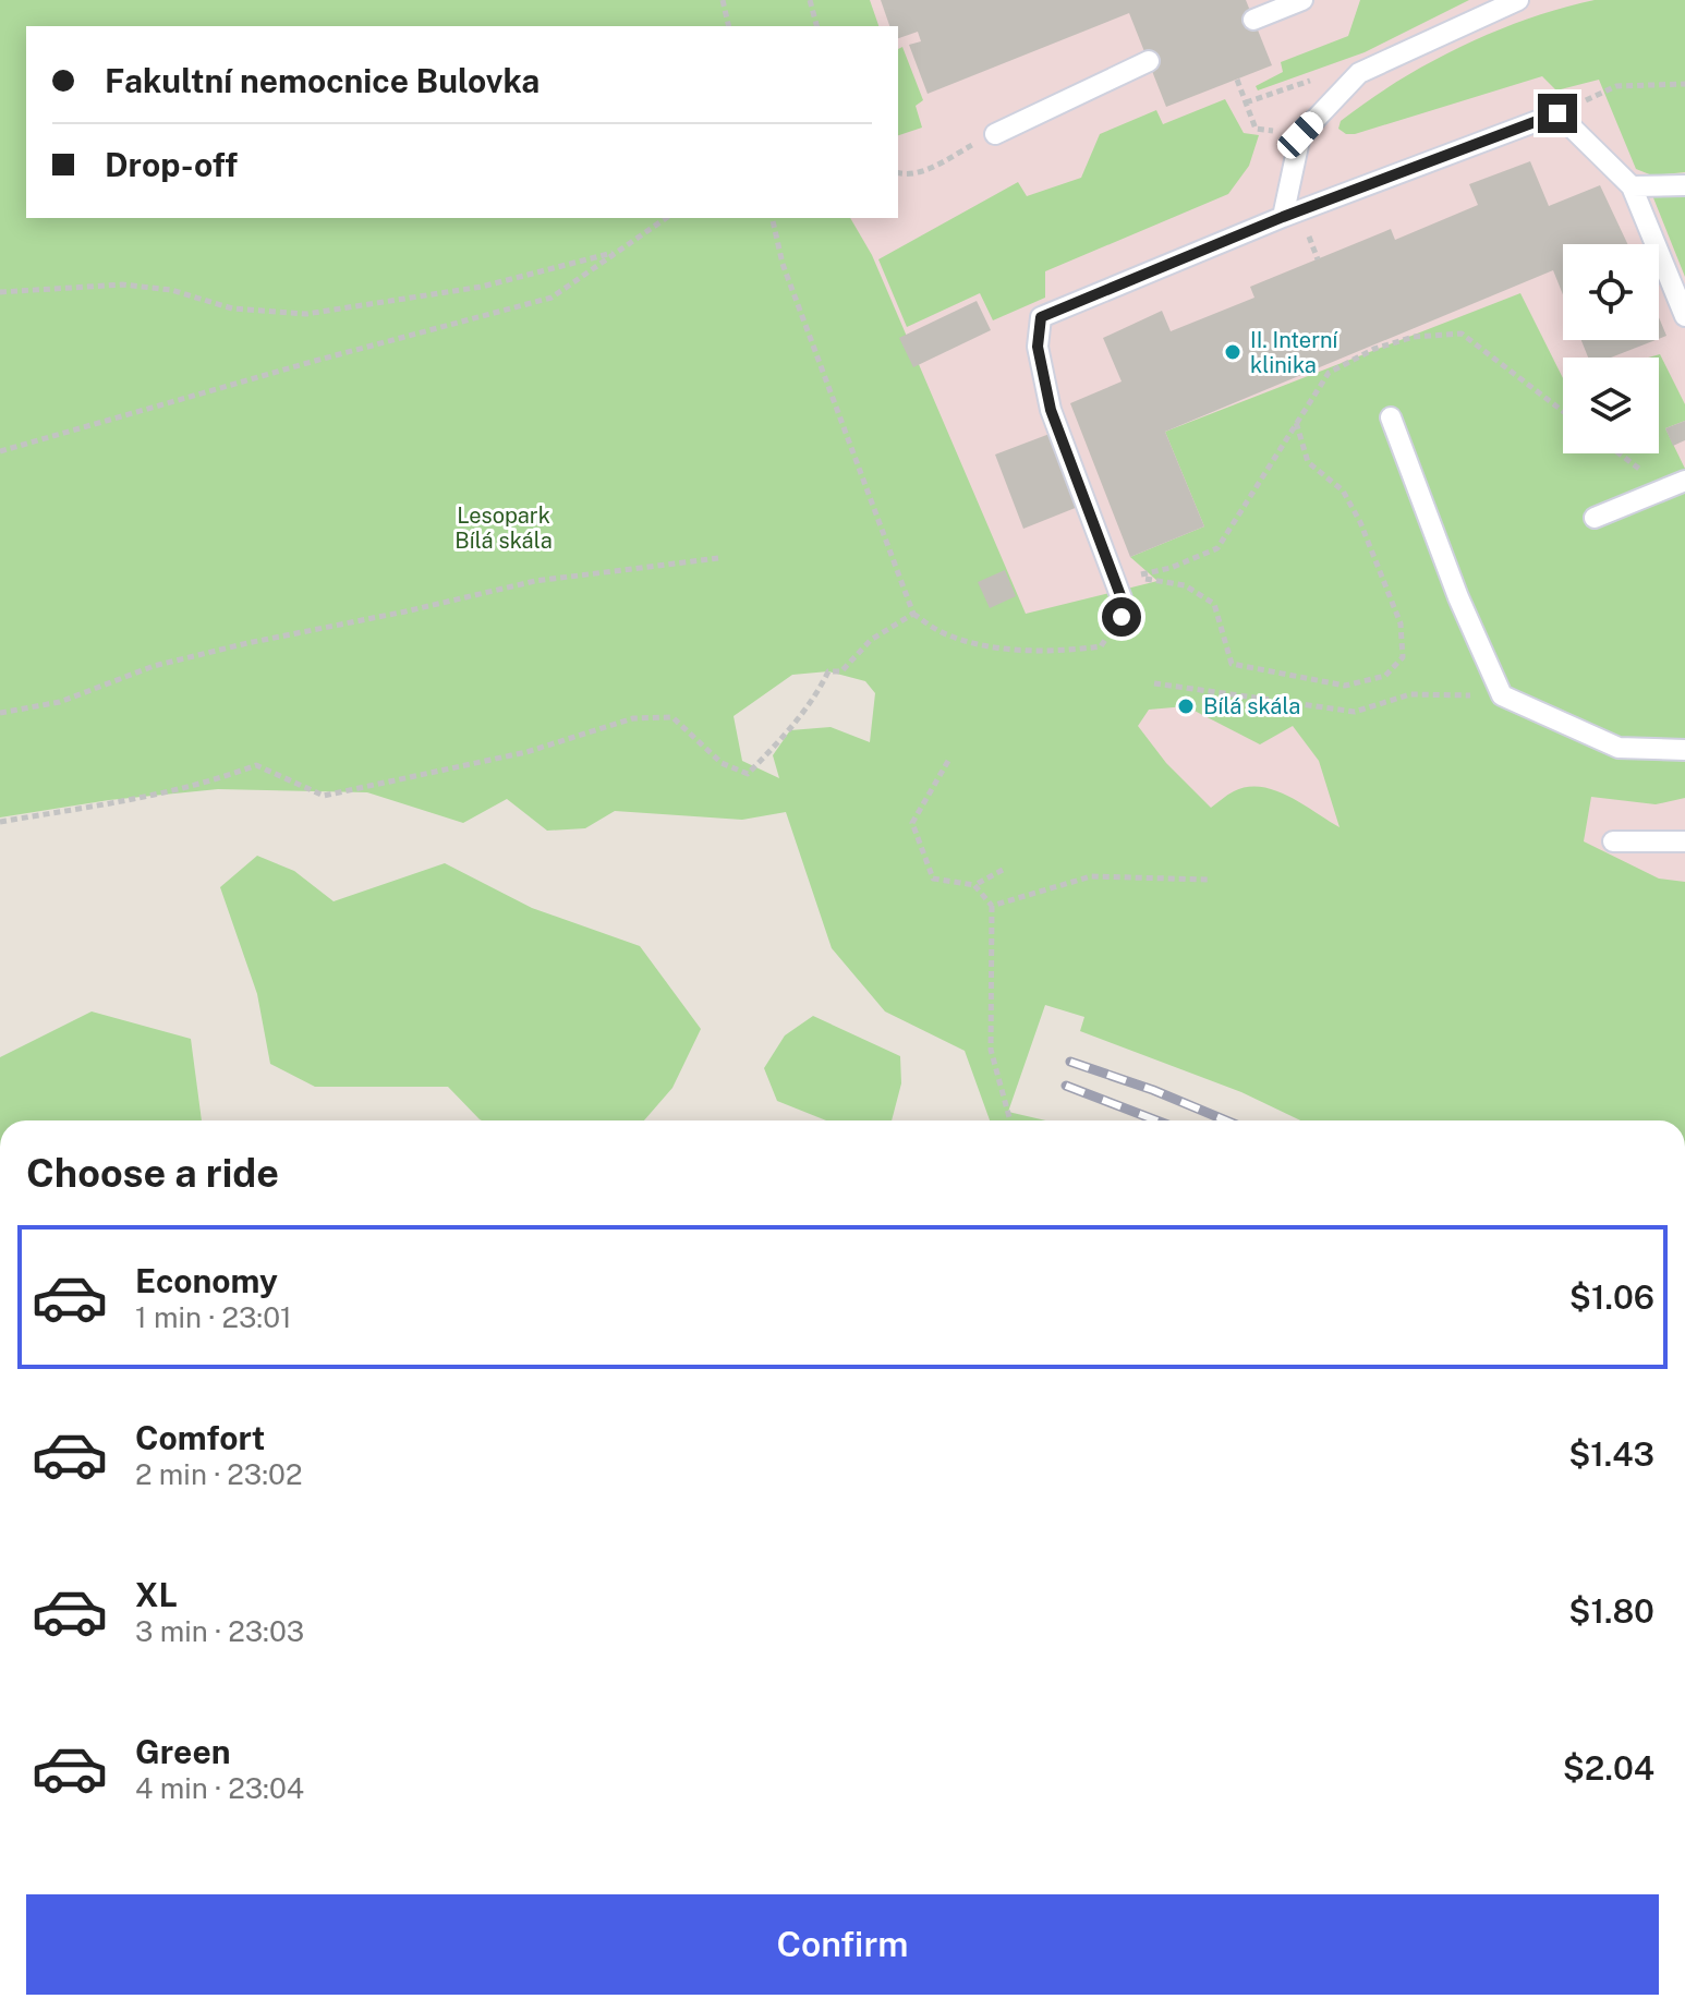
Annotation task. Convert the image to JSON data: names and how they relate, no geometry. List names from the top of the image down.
{
  "parks": ["Lesopark Bílá skála"],
  "places": ["II. Interní klinika", "Bílá skála"],
  "page": {
    "banner": ["Fakultní nemocnice Bulovka", "Drop-off"],
    "heading": "Choose a ride",
    "list": [
      {
        "name": "Economy",
        "note": "1 min · 23:01",
        "value": "$1.06"
      },
      {
        "name": "Comfort",
        "note": "2 min · 23:02",
        "value": "$1.43"
      },
      {
        "name": "XL",
        "note": "3 min · 23:03",
        "value": "$1.80"
      },
      {
        "name": "Green",
        "note": "4 min · 23:04",
        "value": "$2.04"
      }
    ],
    "buttons": "Confirm"
  }
}
